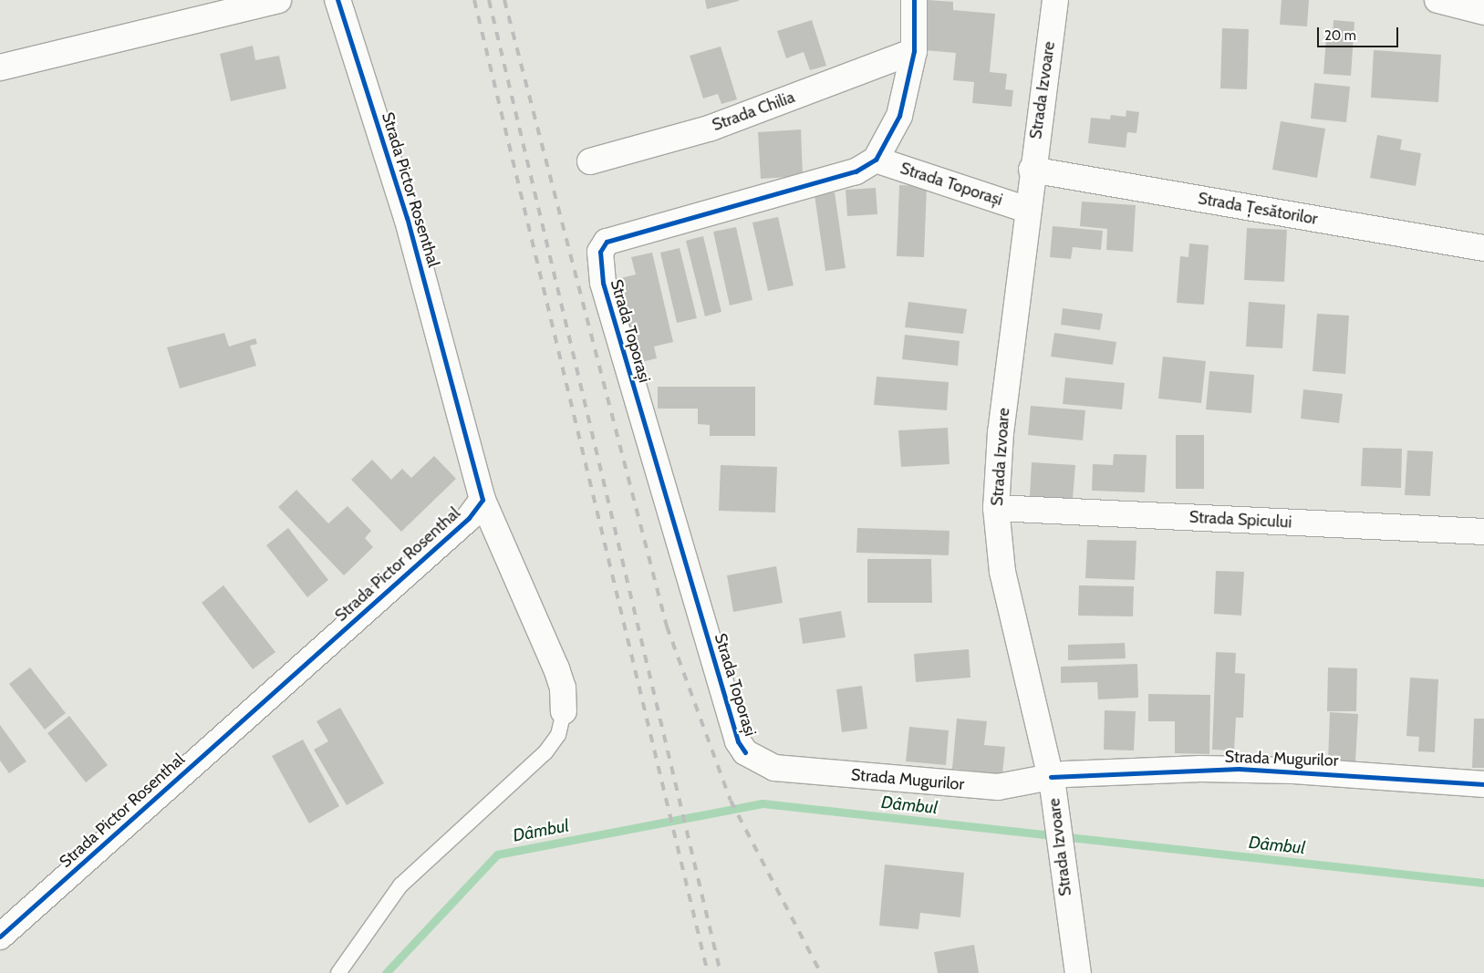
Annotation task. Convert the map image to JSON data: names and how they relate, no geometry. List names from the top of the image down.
{
  "streets": {
    "street": [
      "Strada Izvoare",
      "Strada Chilia",
      "Strada Toporași",
      "Strada Pictor Rosenthal",
      "Strada Țesătorilor",
      "Strada Spicului",
      "Strada Mugurilor"
    ]
  },
  "crossings": [
    ["Strada Izvoare", "Strada Toporași"],
    ["Strada Izvoare", "Strada Țesătorilor"],
    ["Strada Izvoare", "Strada Spicului"],
    ["Strada Izvoare", "Strada Mugurilor"],
    ["Strada Chilia", "Strada Toporași"],
    ["Strada Toporași", "Strada Mugurilor"]
  ],
  "water": ["Dâmbul"],
  "scale_bar": "20 m"
}
